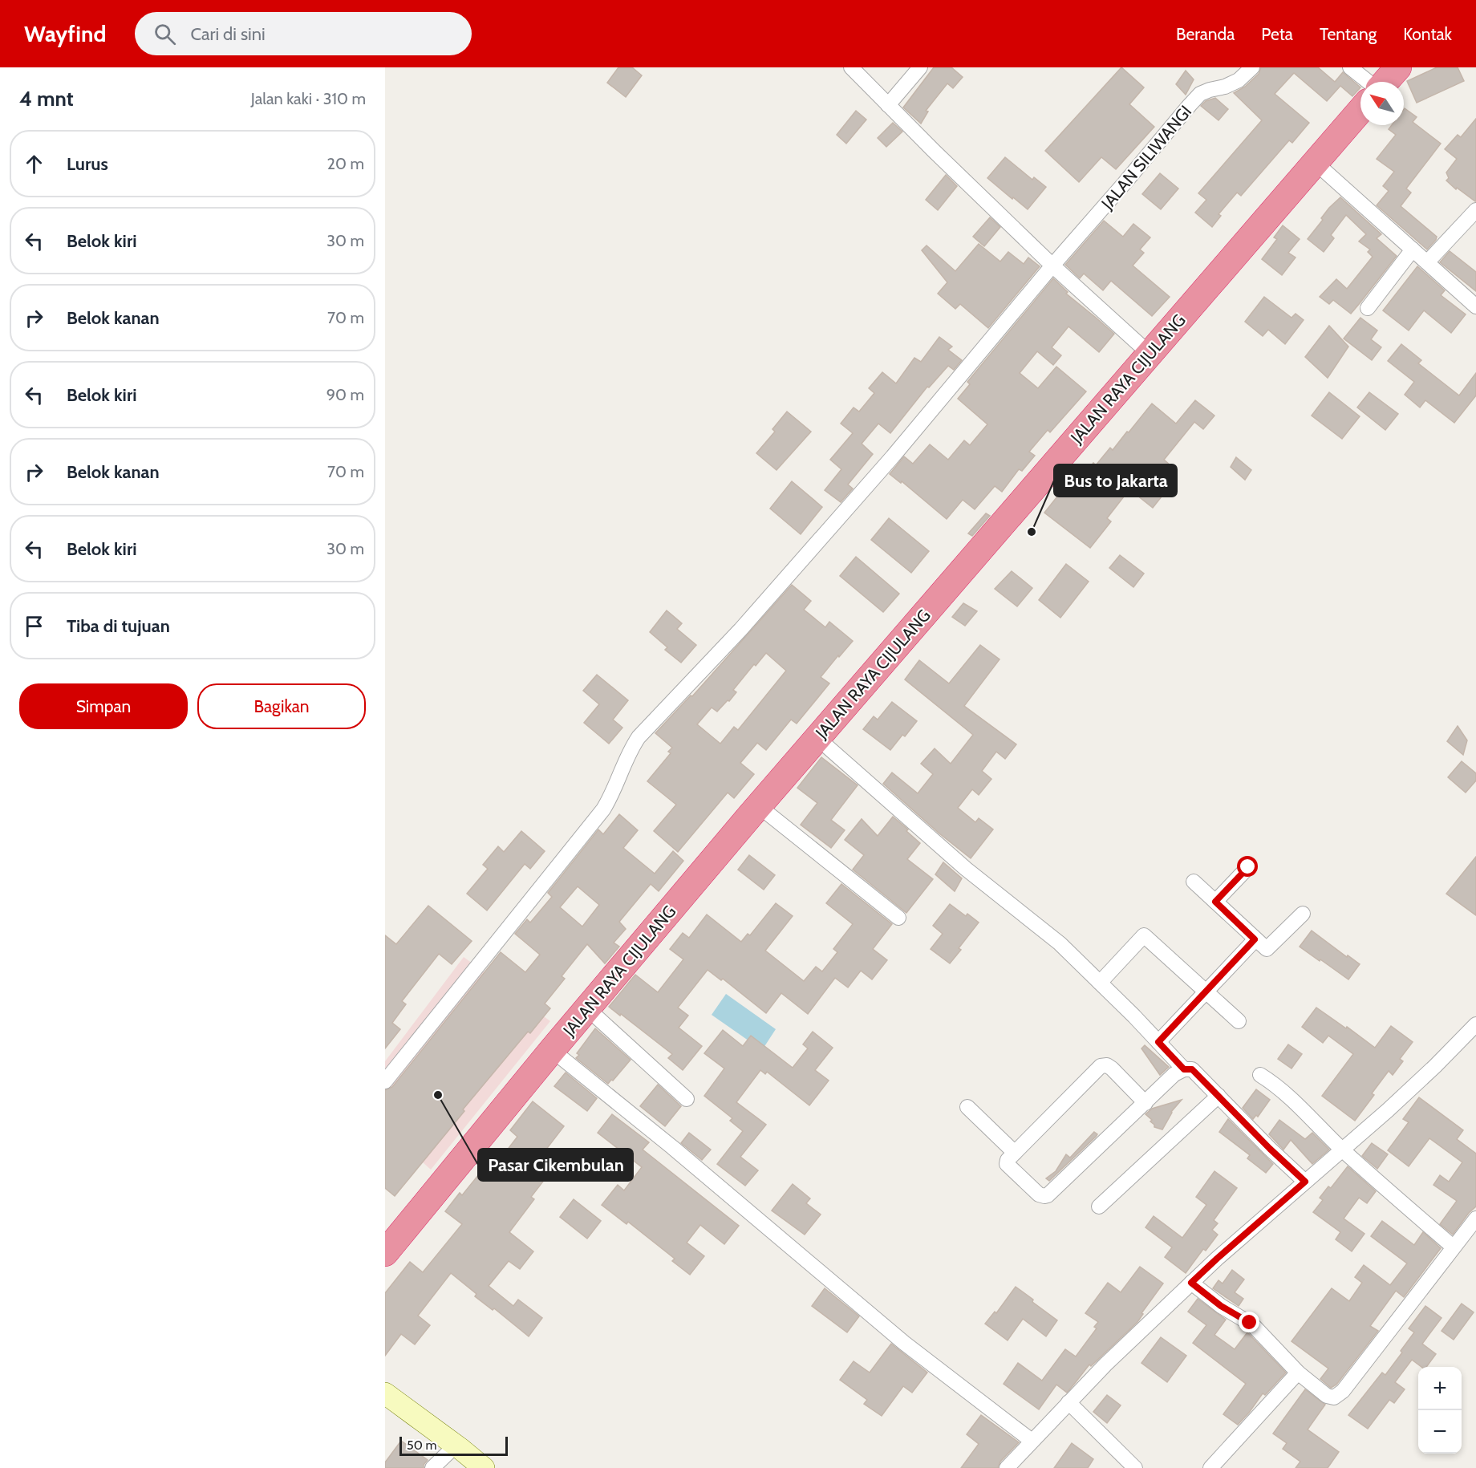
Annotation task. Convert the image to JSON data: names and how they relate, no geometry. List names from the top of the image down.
{
  "streets": {
    "highway": ["JALAN RAYA CIJULANG"],
    "street": ["JALAN SILIWANGI"]
  },
  "places": ["Bus to Jakarta", "Pasar Cikembulan"],
  "scale_bar": "50 m",
  "north": "top left",
  "page": {
    "header": "Wayfind",
    "search": "Cari di sini",
    "nav": [
      "Beranda",
      "Peta",
      "Tentang",
      "Kontak"
    ],
    "heading": ["4 mnt", "Jalan kaki · 310 m"],
    "list": [
      ["Lurus", "20 m"],
      ["Belok kiri", "30 m"],
      ["Belok kanan", "70 m"],
      ["Belok kiri", "90 m"],
      ["Belok kanan", "70 m"],
      ["Belok kiri", "30 m"],
      "Tiba di tujuan"
    ],
    "buttons": ["Simpan", "Bagikan"],
    "map_buttons": ["+", "−"],
    "scale": "50 m"
  }
}
